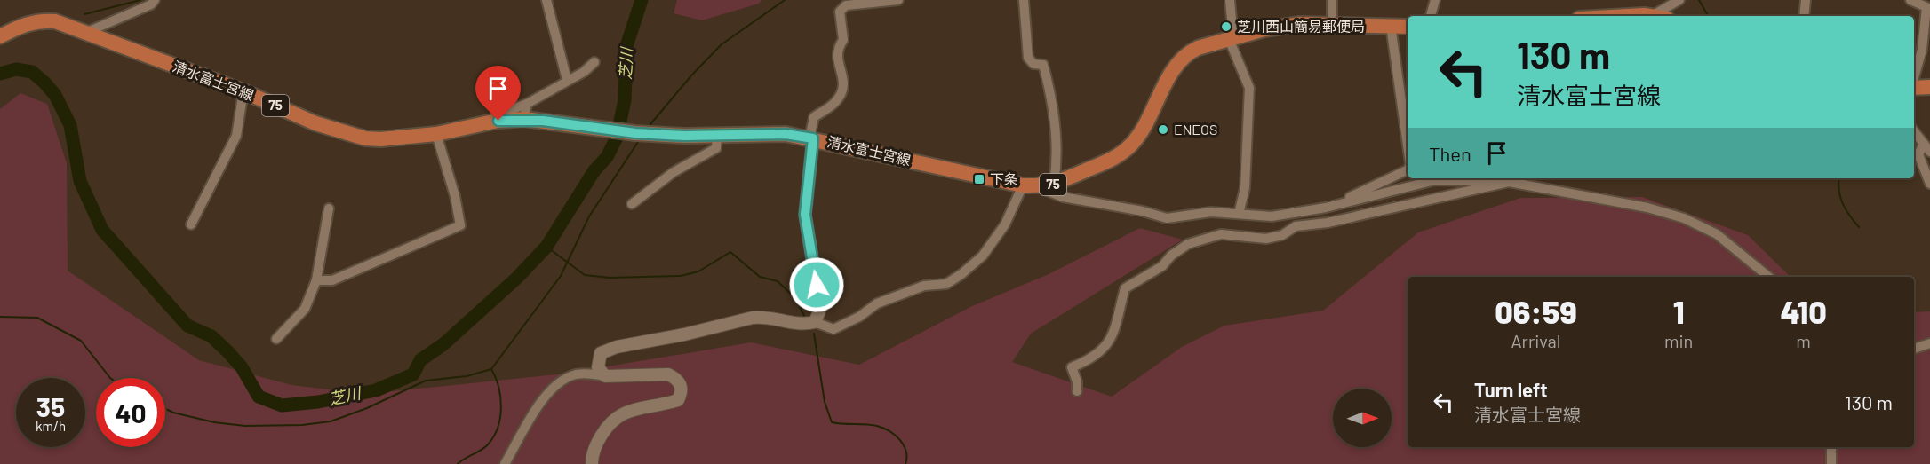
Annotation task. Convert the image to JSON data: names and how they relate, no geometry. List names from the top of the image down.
{
  "streets": {
    "main road": ["清水富士宮線", "75"]
  },
  "water": ["芝川"],
  "places": {
    "other": ["芝川西山簡易郵便局", "ENEOS"],
    "transit": ["下条"]
  },
  "north": "right",
  "page": {
    "turn": ["130 m", "清水富士宮線"],
    "then": "Then",
    "eta": [
      "06:59",
      "Arrival",
      "1",
      "min",
      "410",
      "m"
    ],
    "list": [
      {
        "name": "Turn left",
        "note": "清水富士宮線",
        "value": "130 m"
      }
    ],
    "speed": "35 km/h",
    "limit": "40"
  }
}
